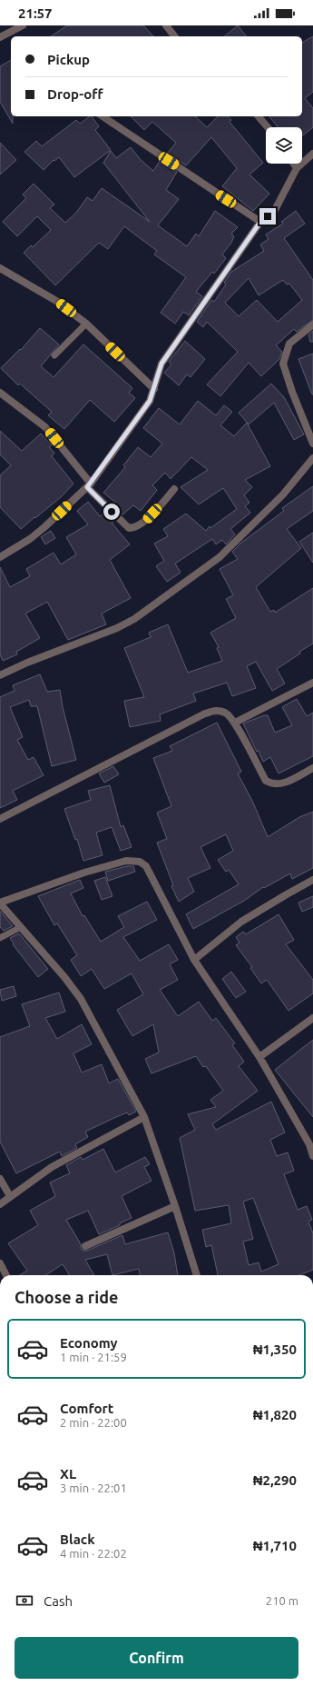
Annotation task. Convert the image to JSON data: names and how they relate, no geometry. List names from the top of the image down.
{
  "page": {
    "status": "21:57",
    "banner": ["Pickup", "Drop-off"],
    "heading": "Choose a ride",
    "list": [
      {
        "name": "Economy",
        "note": "1 min · 21:59",
        "value": "₦1,350"
      },
      {
        "name": "Comfort",
        "note": "2 min · 22:00",
        "value": "₦1,820"
      },
      {
        "name": "XL",
        "note": "3 min · 22:01",
        "value": "₦2,290"
      },
      {
        "name": "Black",
        "note": "4 min · 22:02",
        "value": "₦1,710"
      }
    ],
    "pay": ["Cash", "210 m"],
    "buttons": "Confirm"
  }
}
